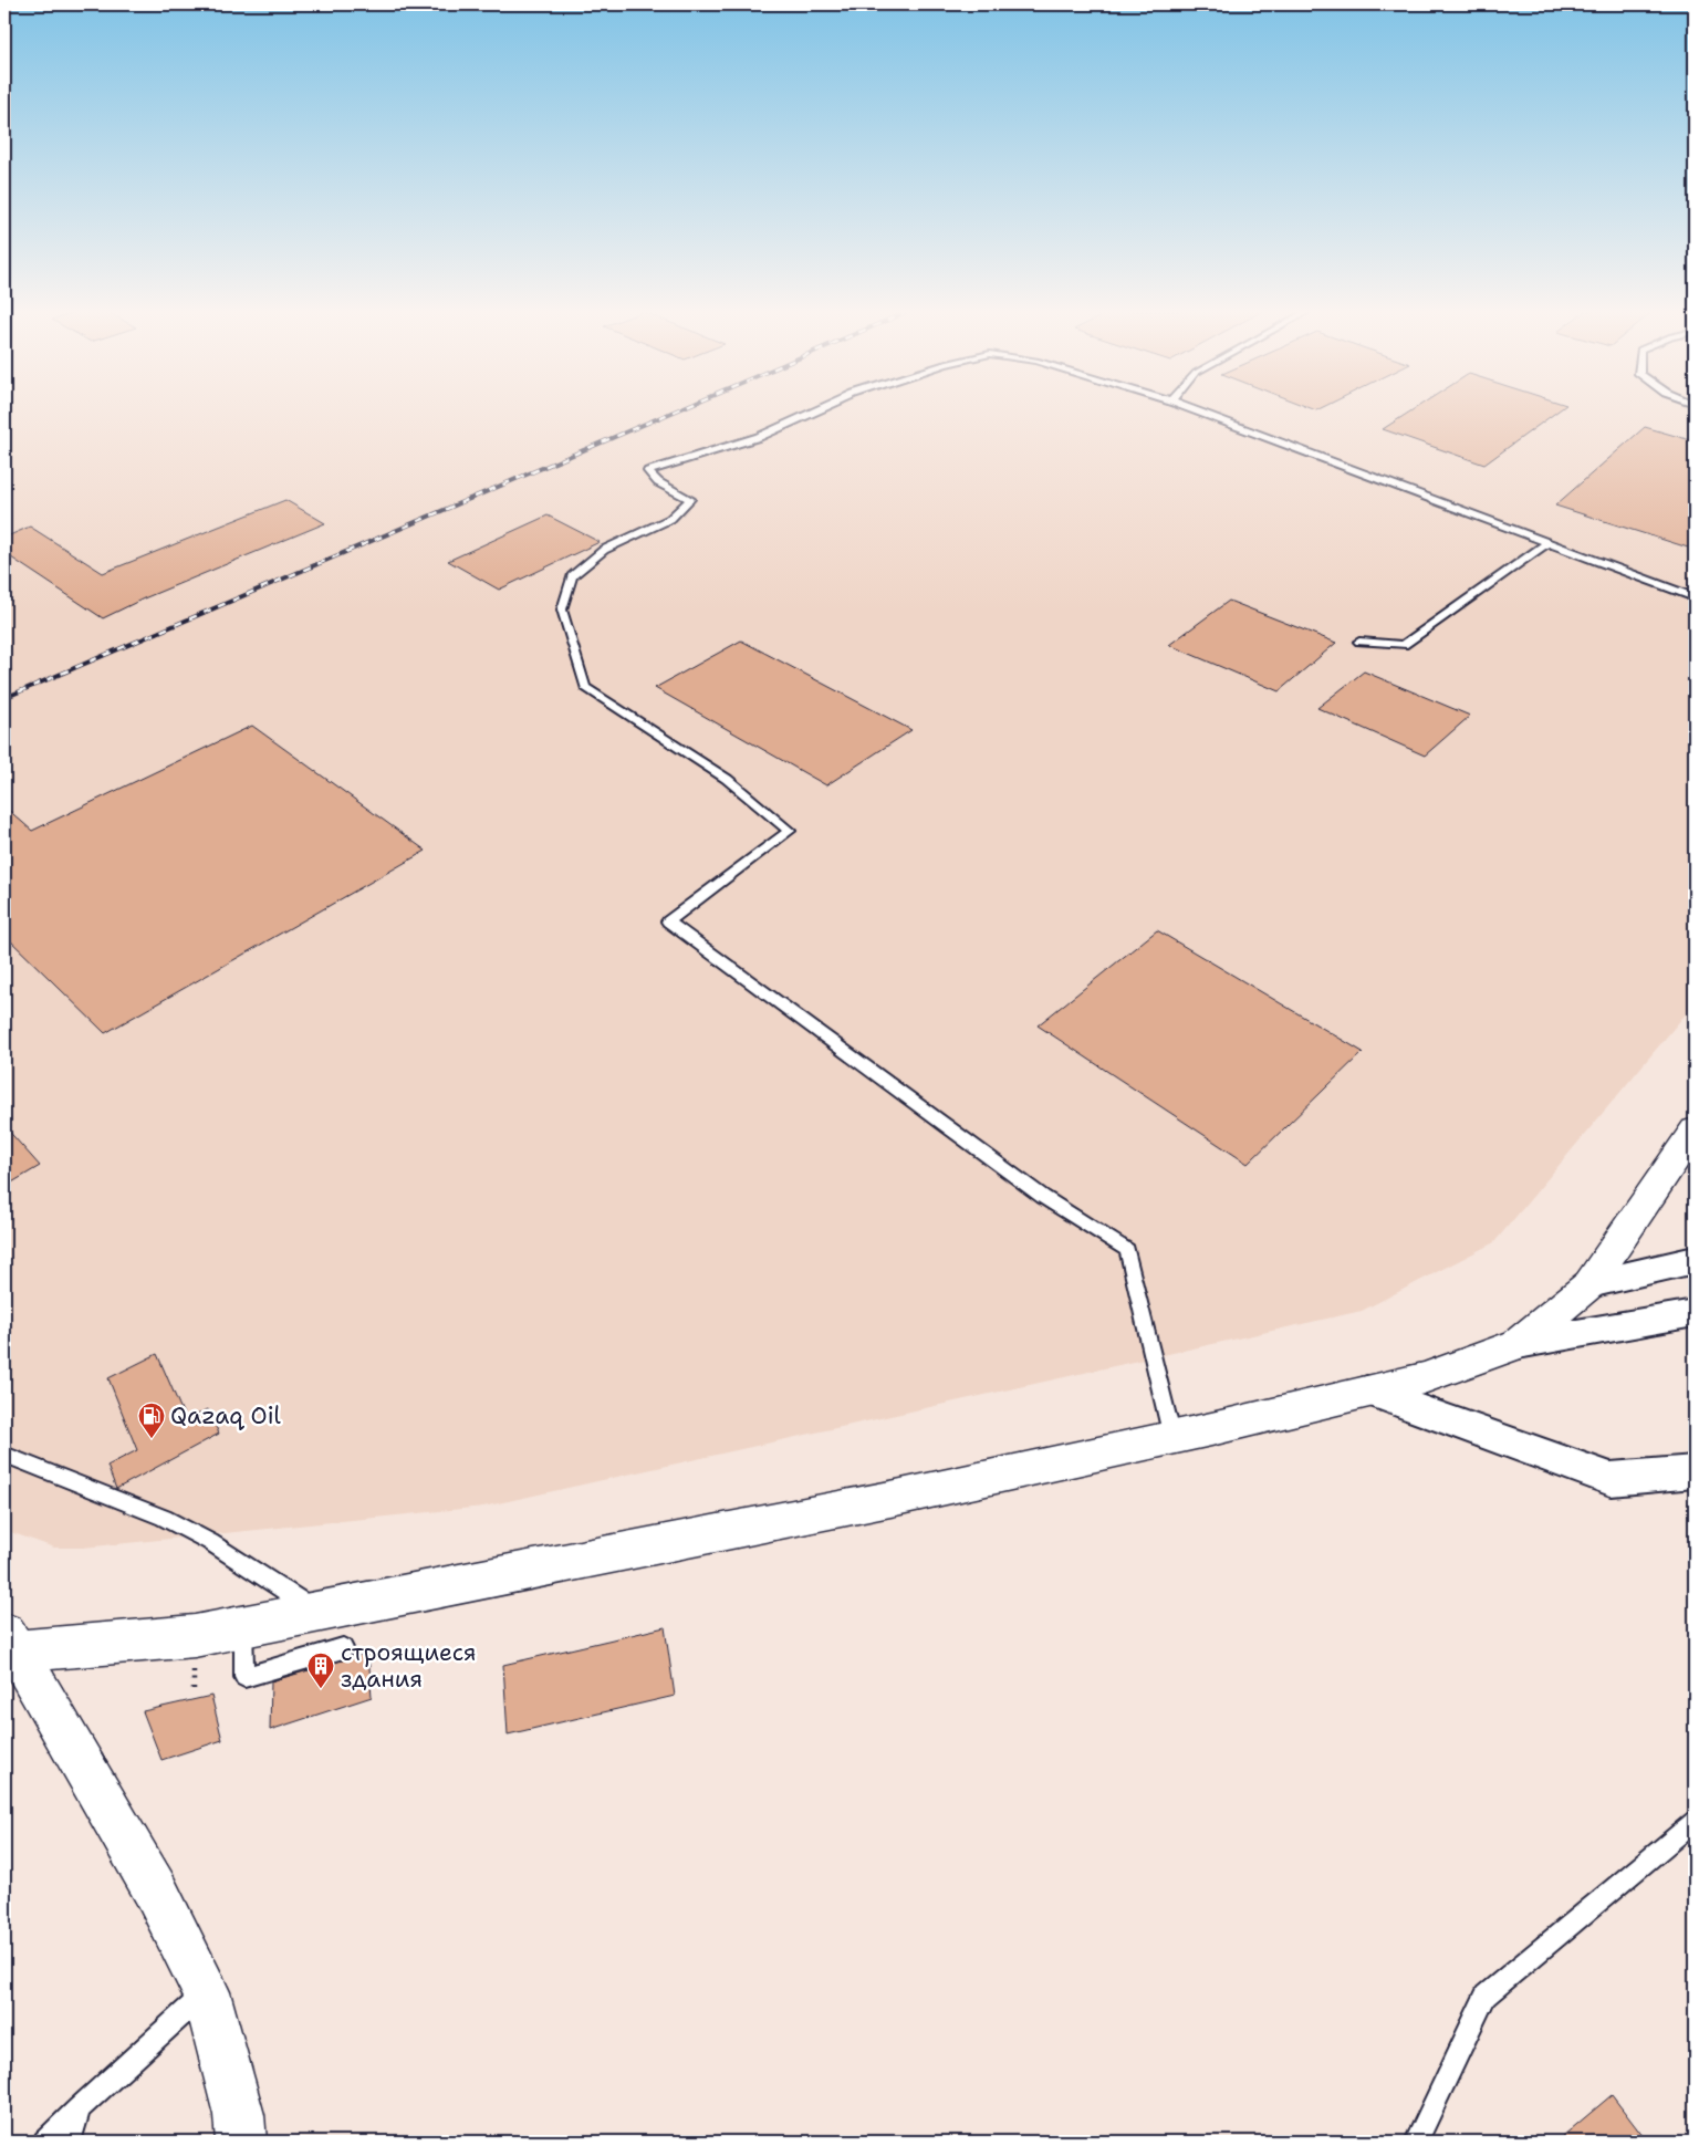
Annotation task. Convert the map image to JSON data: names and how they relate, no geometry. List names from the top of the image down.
{
  "places": {
    "fuel station": ["Qazaq Oil"],
    "building": ["строящиеся здания"]
  }
}
